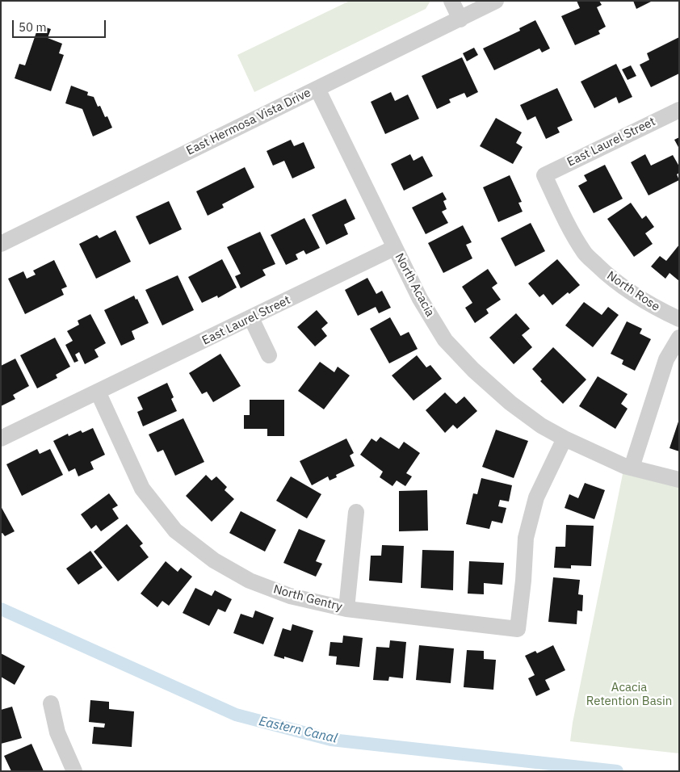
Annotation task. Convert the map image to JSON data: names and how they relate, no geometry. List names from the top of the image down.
{
  "streets": {
    "street": [
      "East Hermosa Vista Drive",
      "East Laurel Street",
      "North Acacia",
      "North Rose",
      "North Gentry"
    ]
  },
  "crossings": [
    ["East Hermosa Vista Drive", "North Acacia"],
    ["East Laurel Street", "North Acacia"],
    ["East Laurel Street", "North Rose"],
    ["East Laurel Street", "North Gentry"],
    ["North Acacia", "North Gentry"]
  ],
  "water": ["Eastern Canal"],
  "parks": ["Acacia Retention Basin"],
  "scale_bar": "50 m"
}
